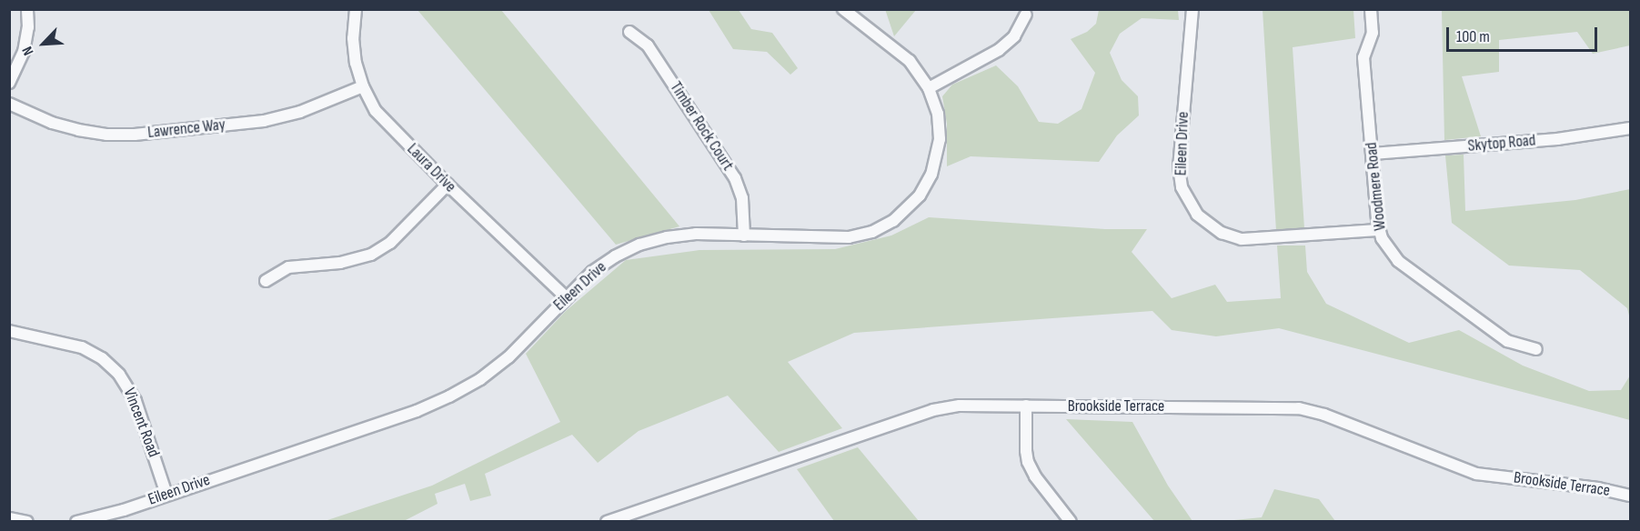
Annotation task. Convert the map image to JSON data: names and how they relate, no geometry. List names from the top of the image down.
{
  "streets": {
    "street": [
      "Timber Rock Court",
      "Lawrence Way",
      "Eileen Drive",
      "Skytop Road",
      "Laura Drive",
      "Woodmere Road",
      "Brookside Terrace",
      "Vincent Road"
    ]
  },
  "crossings": [
    ["Timber Rock Court", "Eileen Drive"],
    ["Lawrence Way", "Laura Drive"],
    ["Eileen Drive", "Laura Drive"],
    ["Eileen Drive", "Woodmere Road"],
    ["Eileen Drive", "Vincent Road"],
    ["Skytop Road", "Woodmere Road"]
  ],
  "scale_bar": "100 m",
  "north": "bottom left"
}
